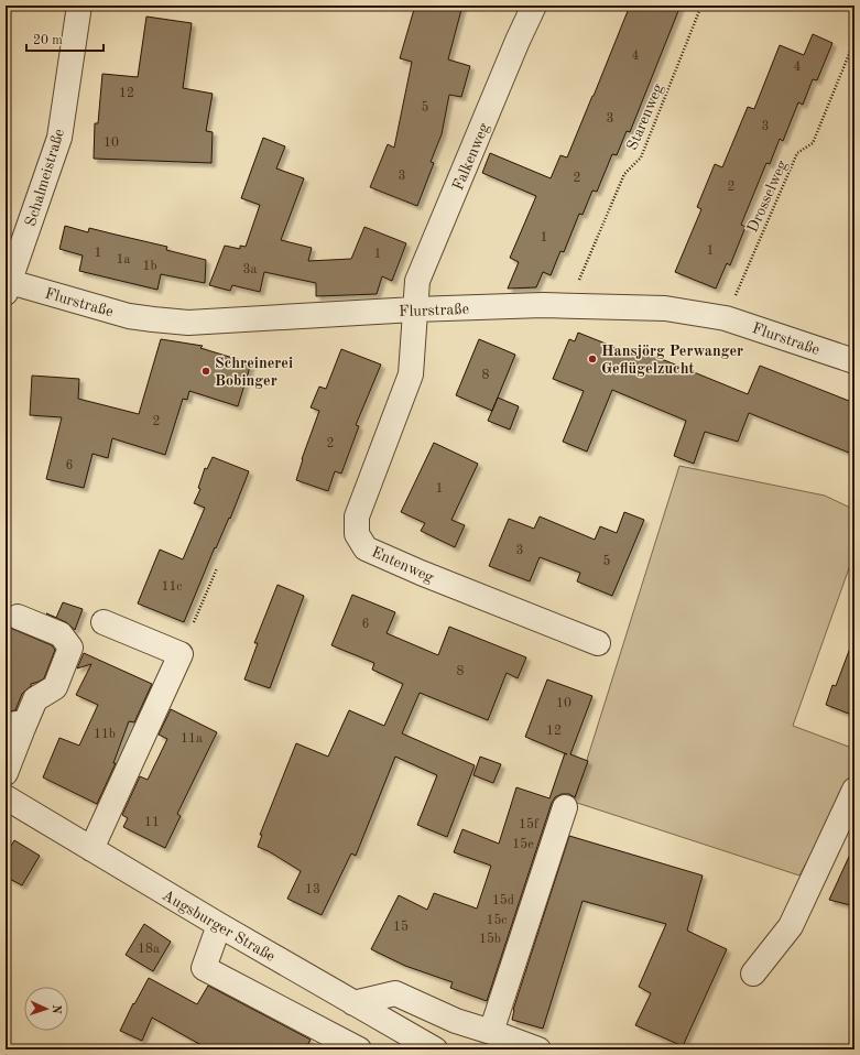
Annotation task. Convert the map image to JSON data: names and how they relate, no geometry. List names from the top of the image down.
{
  "streets": {
    "street": [
      "Falkenweg",
      "Schalmeistraße",
      "Flurstraße",
      "Entenweg",
      "Augsburger Straße"
    ],
    "path": ["Starenweg", "Drosselweg"]
  },
  "crossings": [
    ["Starenweg", "Flurstraße"],
    ["Falkenweg", "Flurstraße"],
    ["Falkenweg", "Entenweg"],
    ["Schalmeistraße", "Flurstraße"],
    ["Drosselweg", "Flurstraße"],
    ["Flurstraße", "Entenweg"]
  ],
  "places": ["Hansjörg Perwanger Geflügelzucht", "Schreinerei Bobinger"],
  "house_numbers": [
    "4",
    "4",
    "12",
    "5",
    "3",
    "3",
    "10",
    "3",
    "2",
    "2",
    "1",
    "1",
    "1",
    "1",
    "1a",
    "1b",
    "3a",
    "8",
    "2",
    "2",
    "6",
    "1",
    "3",
    "5",
    "11c",
    "6",
    "8",
    "10",
    "12",
    "11b",
    "11a",
    "11",
    "15f",
    "15e",
    "13",
    "15d",
    "15c",
    "15",
    "15b",
    "18a"
  ],
  "scale_bar": "20 m",
  "north": "right"
}
